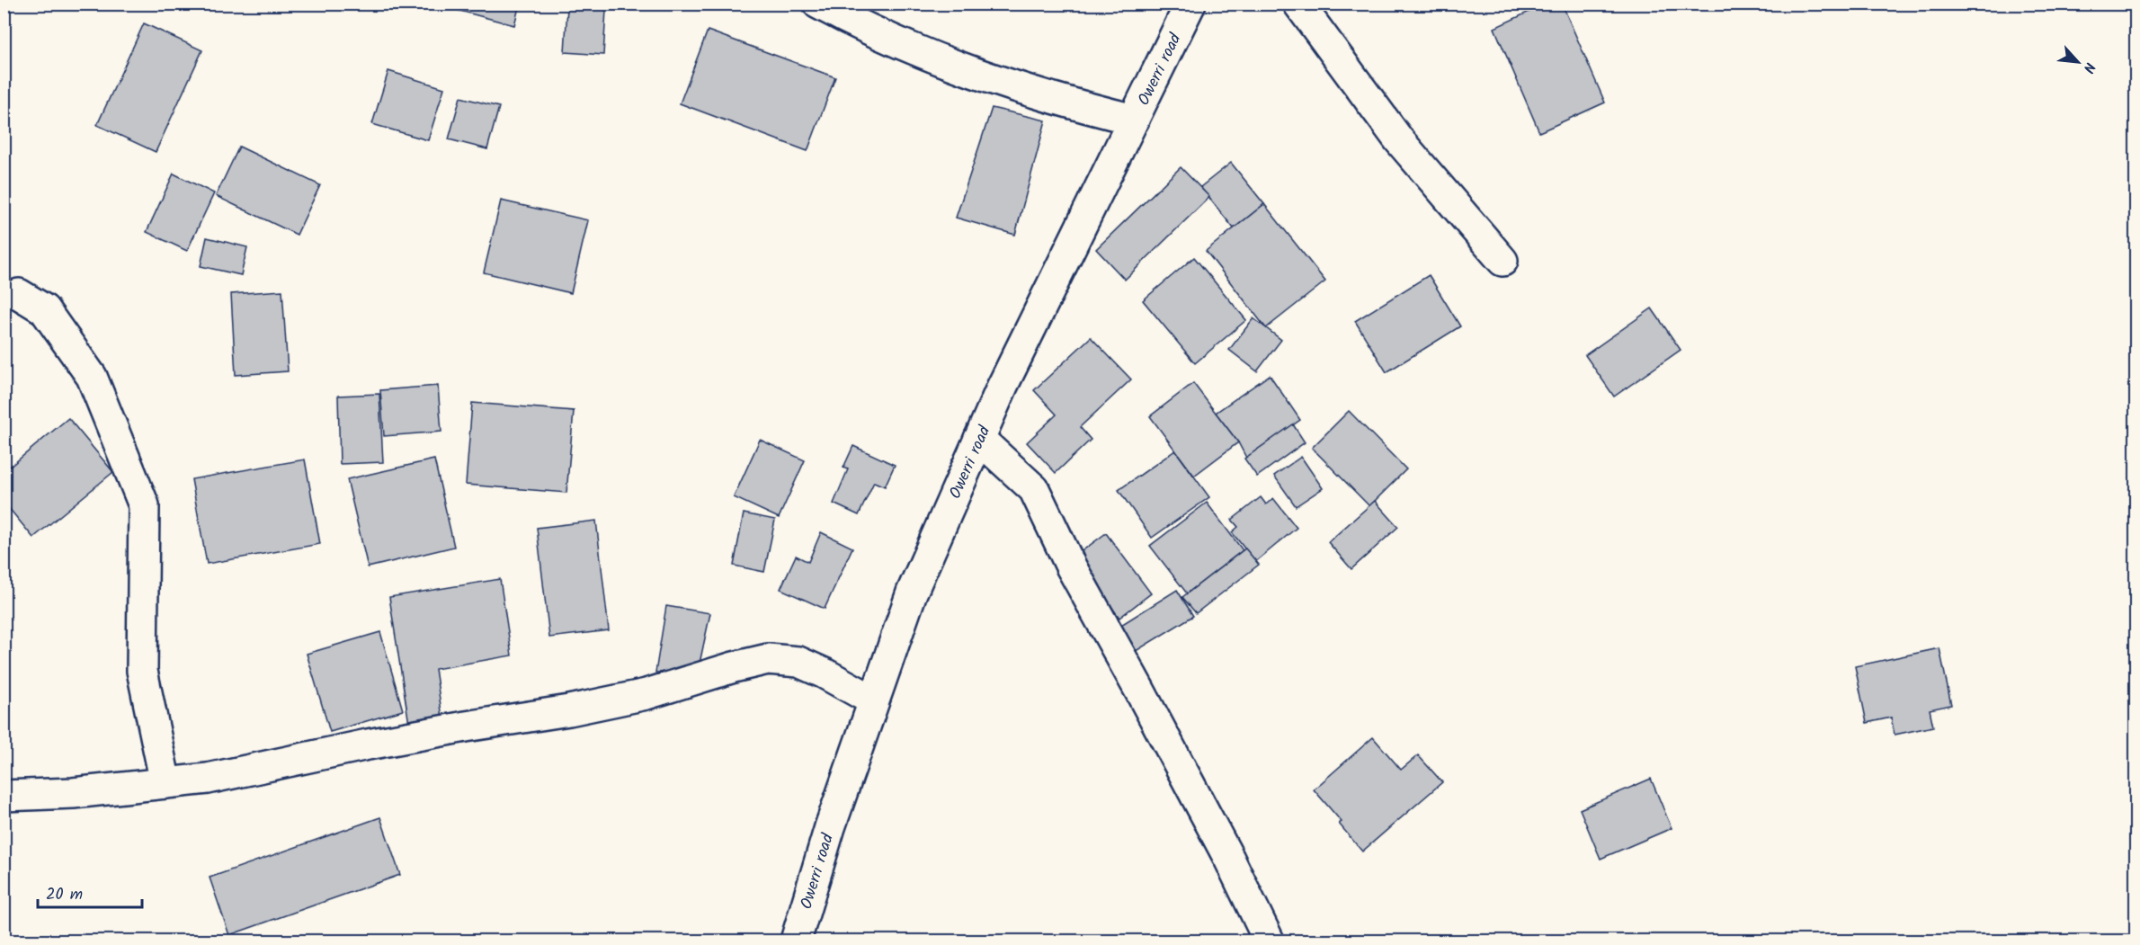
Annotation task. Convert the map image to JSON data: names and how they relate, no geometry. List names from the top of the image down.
{
  "streets": {
    "street": ["Owerri road"]
  },
  "scale_bar": "20 m",
  "north": "bottom right"
}
